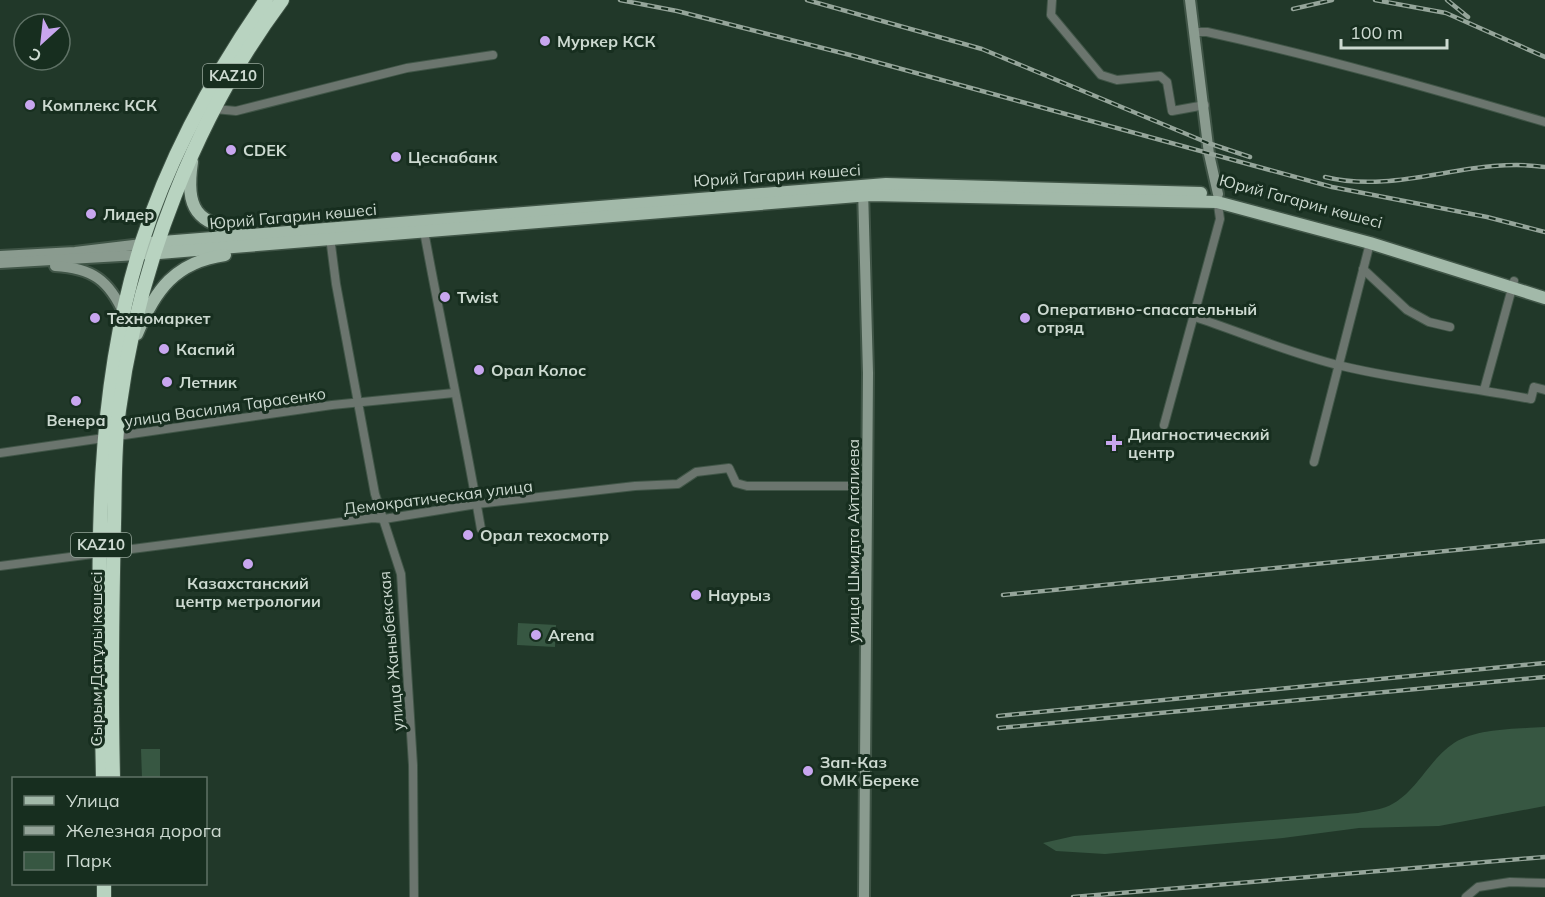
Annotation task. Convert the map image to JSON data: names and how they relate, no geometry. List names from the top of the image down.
{
  "streets": {
    "highway": ["KAZ10", "Сырым Датұлы көшесі"],
    "main road": ["Юрий Гагарин көшесі"],
    "street": [
      "улица Василия Тарасенко",
      "Демократическая улица",
      "улица Шмидта Айталиева",
      "улица Жаныбекская"
    ]
  },
  "crossings": [
    ["Юрий Гагарин көшесі", "улица Шмидта Айталиева"],
    ["Юрий Гагарин көшесі", "улица Жаныбекская"],
    ["Юрий Гагарин көшесі", "Сырым Датұлы көшесі"],
    ["улица Василия Тарасенко", "улица Жаныбекская"],
    ["улица Василия Тарасенко", "Сырым Датұлы көшесі"],
    ["Демократическая улица", "улица Шмидта Айталиева"],
    ["Демократическая улица", "улица Жаныбекская"],
    ["Демократическая улица", "Сырым Датұлы көшесі"]
  ],
  "places": {
    "other": [
      "Муркер КСК",
      "Комплекс КСК",
      "CDEK",
      "Цеснабанк",
      "Лидер",
      "Twist",
      "Техномаркет",
      "Оперативно-спасательный отряд",
      "Каспий",
      "Орал Колос",
      "Летник",
      "Венера",
      "Орал техосмотр",
      "Казахстанский центр метрологии",
      "Наурыз",
      "Arena",
      "Зап-Каз ОМК Береке"
    ],
    "health": ["Диагностический центр"]
  },
  "legend": ["Улица", "Железная дорога", "Парк"],
  "scale_bar": "100 m",
  "north": "bottom left"
}
